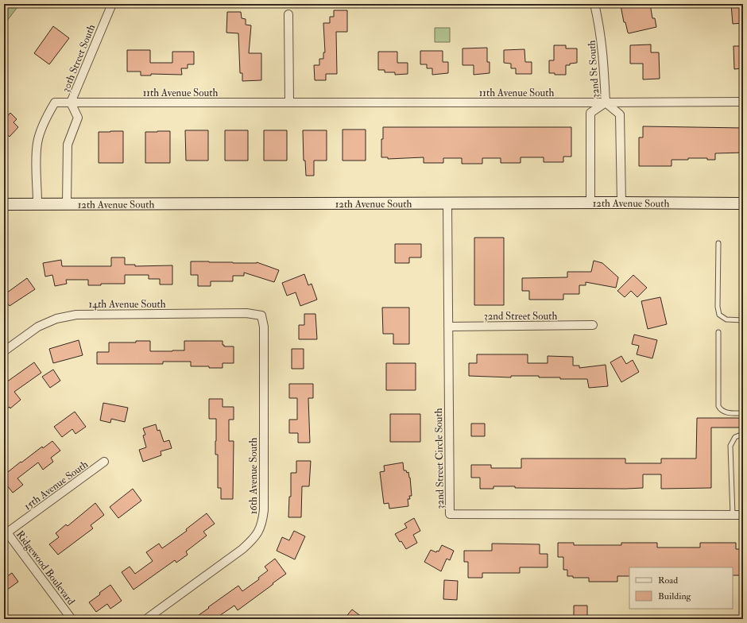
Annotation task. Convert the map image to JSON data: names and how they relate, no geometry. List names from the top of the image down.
{
  "streets": {
    "street": [
      "30th Street South",
      "32nd St South",
      "11th Avenue South",
      "12th Avenue South",
      "14th Avenue South",
      "32nd Street South",
      "32nd Street Circle South",
      "16th Avenue South",
      "15th Avenue South",
      "Ridgewood Boulevard"
    ]
  },
  "crossings": [
    ["30th Street South", "11th Avenue South"],
    ["30th Street South", "12th Avenue South"],
    ["32nd St South", "11th Avenue South"],
    ["32nd St South", "12th Avenue South"],
    ["12th Avenue South", "32nd Street Circle South"],
    ["14th Avenue South", "16th Avenue South"],
    ["32nd Street South", "32nd Street Circle South"],
    ["15th Avenue South", "Ridgewood Boulevard"]
  ],
  "legend": ["Road", "Building"]
}
